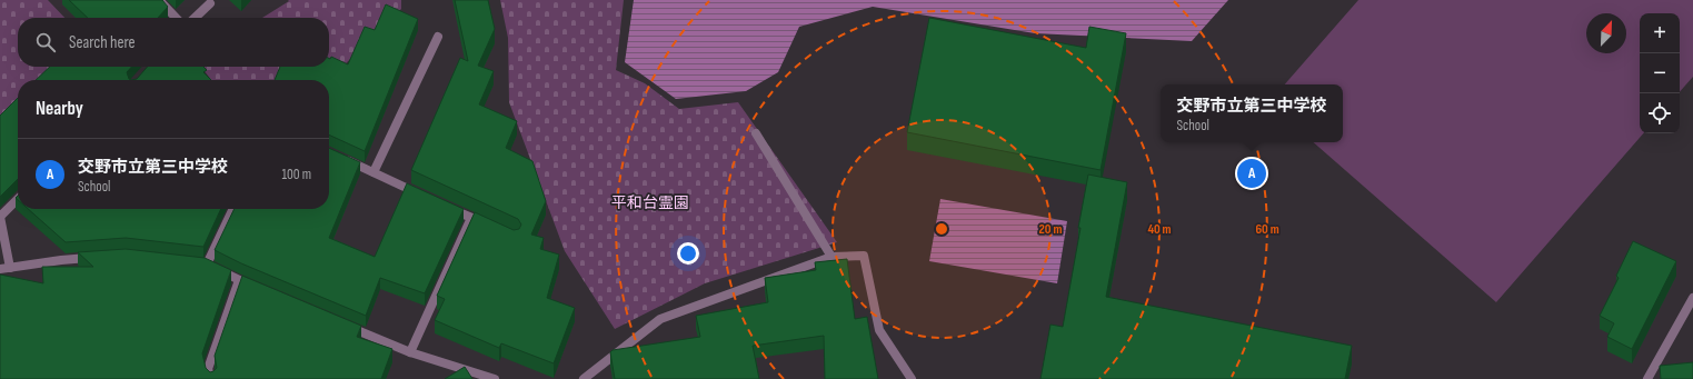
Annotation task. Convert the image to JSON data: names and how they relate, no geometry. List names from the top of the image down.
{
  "parks": ["平和台霊園"],
  "north": "top right",
  "page": {
    "map_buttons": ["+", "−"],
    "search": "Search here",
    "heading": "Nearby",
    "popup": ["交野市立第三中学校", "School"],
    "list": [
      {
        "mark": "A",
        "name": "交野市立第三中学校",
        "note": "School",
        "value": "100 m"
      }
    ],
    "pins": "A"
  },
  "rings": ["20 m", "40 m", "60 m"]
}
